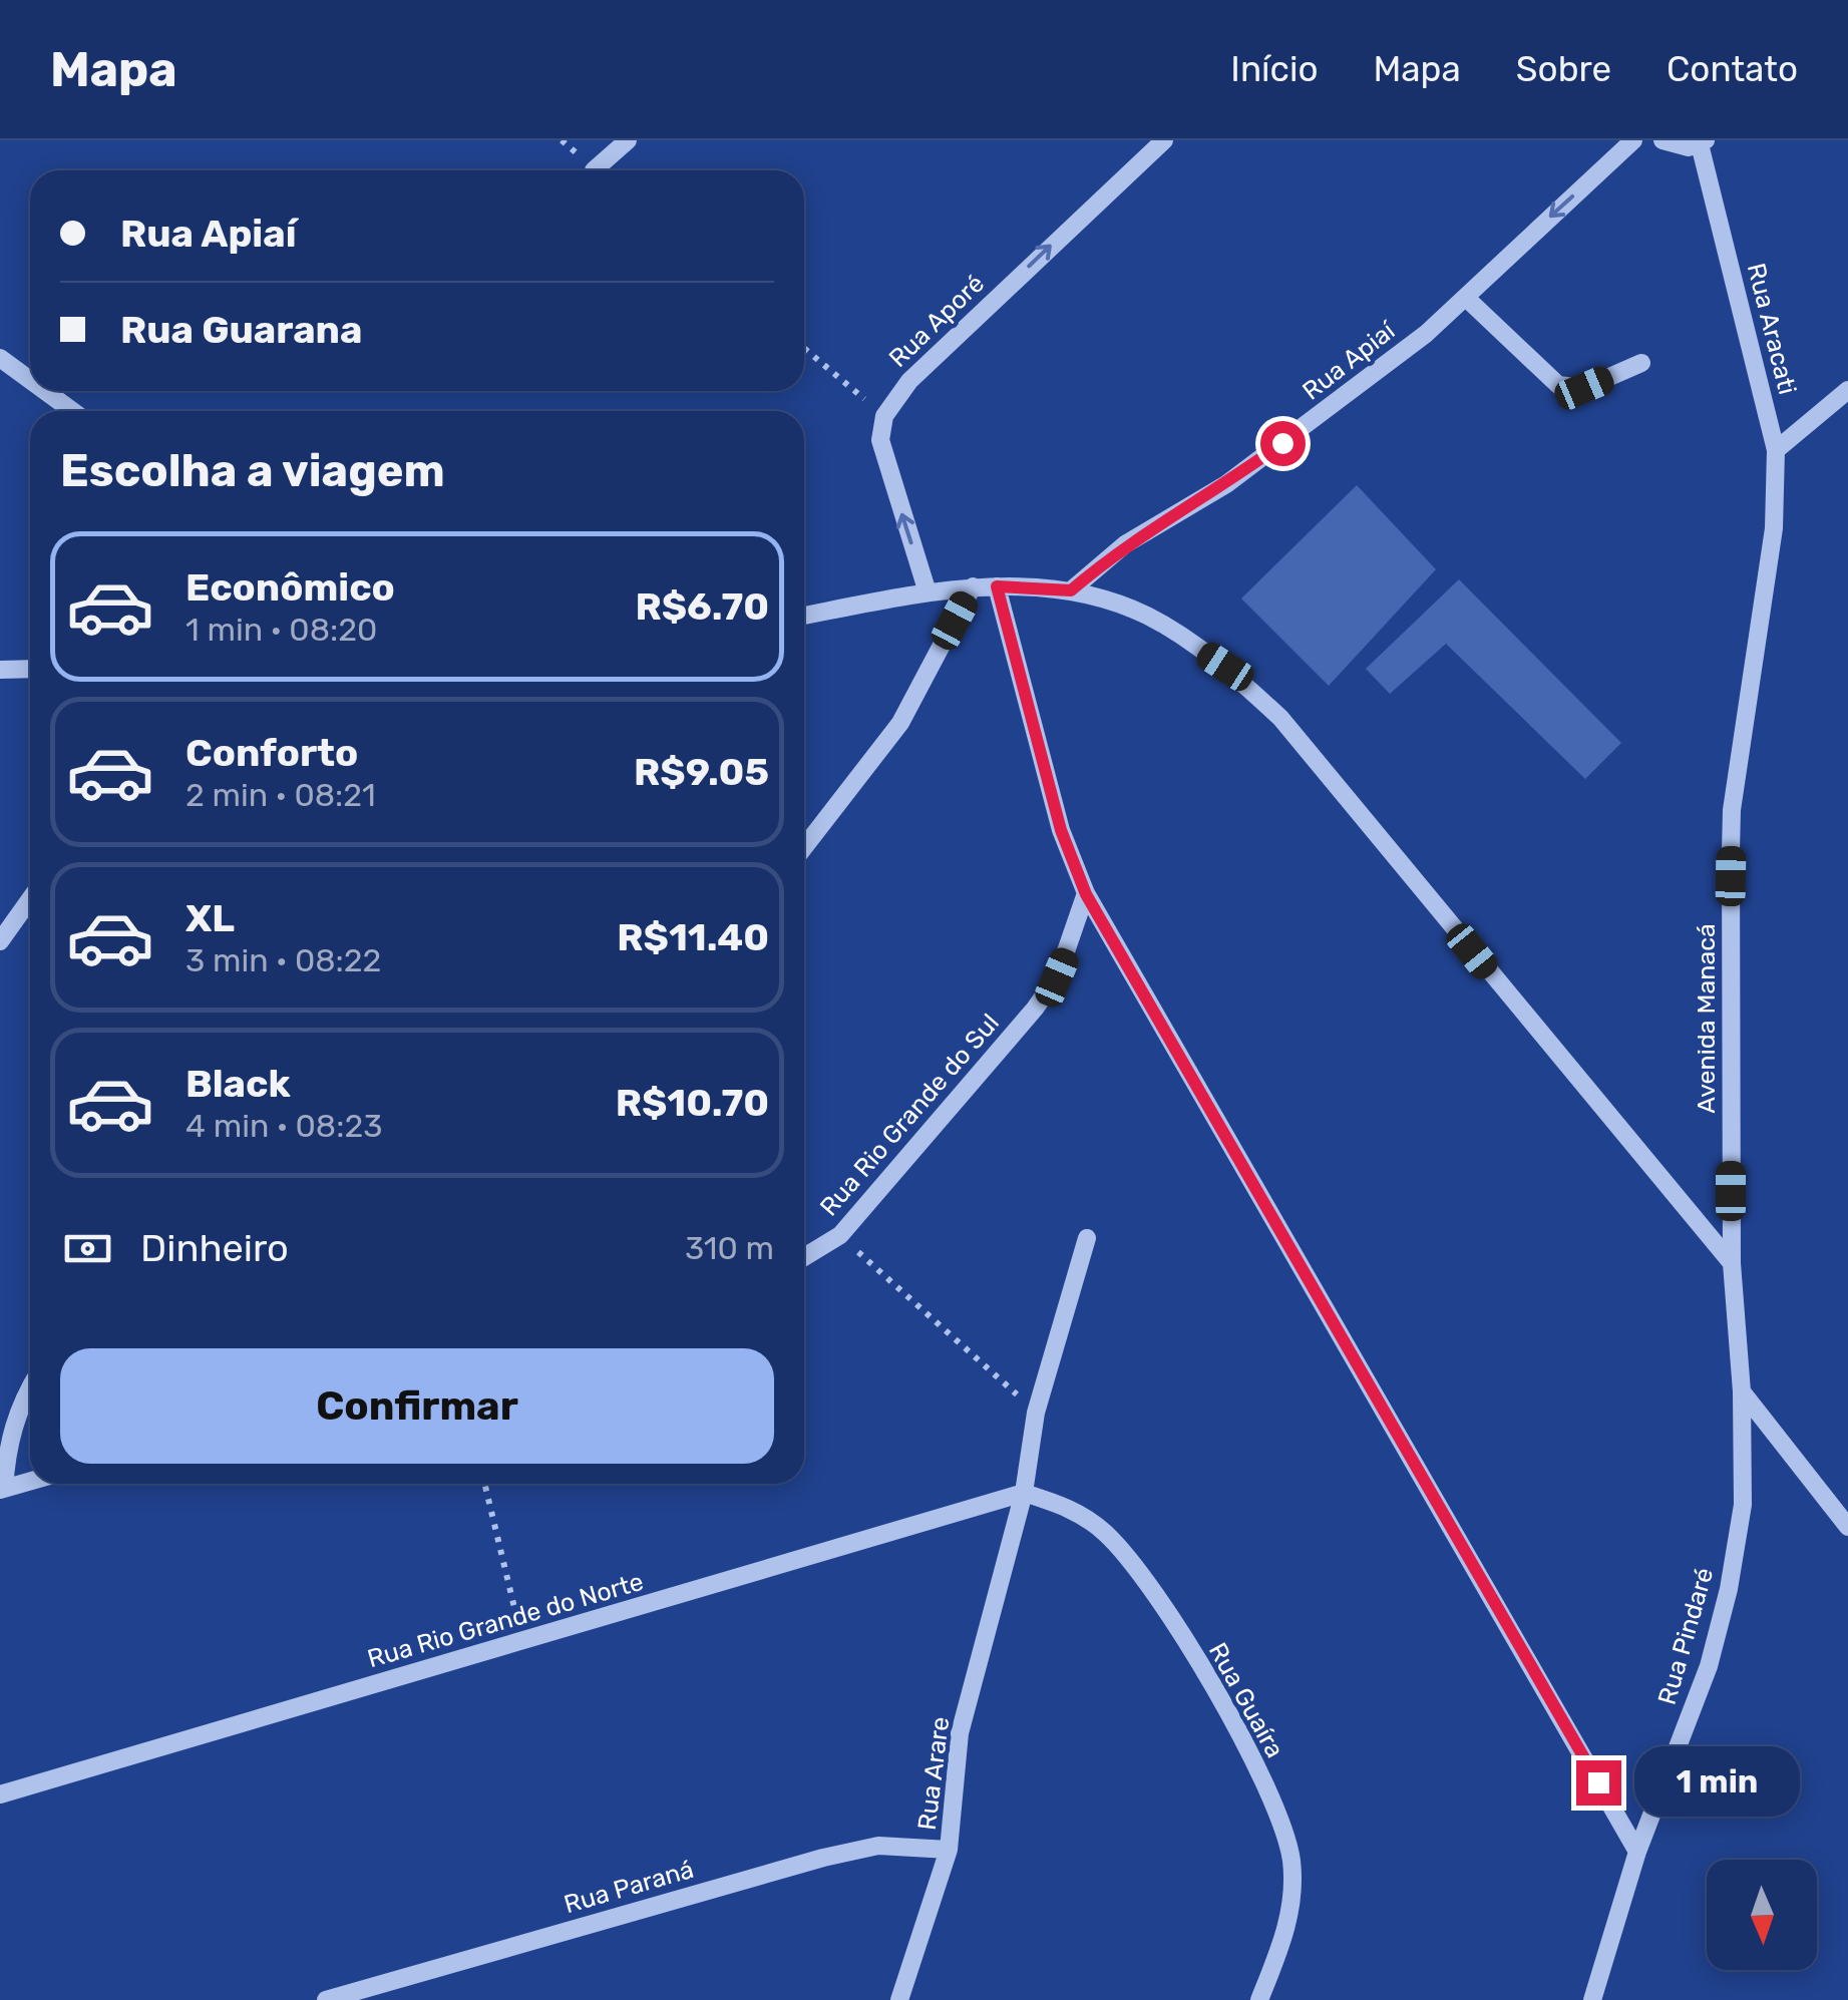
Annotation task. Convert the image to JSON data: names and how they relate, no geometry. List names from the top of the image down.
{
  "streets": {
    "street": [
      "Rua Aporé",
      "Rua Aracati",
      "Rua Apiaí",
      "Avenida Manacá",
      "Rua Rio Grande do Sul",
      "Rua Rio Grande do Norte",
      "Rua Pindaré",
      "Rua Guaíra",
      "Rua Arare",
      "Rua Paraná"
    ]
  },
  "crossings": [
    ["Rua Aracati", "Avenida Manacá"],
    ["Avenida Manacá", "Rua Pindaré"],
    ["Rua Rio Grande do Norte", "Rua Guaíra"],
    ["Rua Rio Grande do Norte", "Rua Arare"],
    ["Rua Guaíra", "Rua Arare"],
    ["Rua Arare", "Rua Paraná"]
  ],
  "one_way": ["Rua Aporé"],
  "north": "bottom",
  "page": {
    "header": "Mapa",
    "nav": [
      "Início",
      "Mapa",
      "Sobre",
      "Contato"
    ],
    "banner": ["Rua Apiaí", "Rua Guarana"],
    "heading": "Escolha a viagem",
    "list": [
      {
        "name": "Econômico",
        "note": "1 min · 08:20",
        "value": "R$6.70"
      },
      {
        "name": "Conforto",
        "note": "2 min · 08:21",
        "value": "R$9.05"
      },
      {
        "name": "XL",
        "note": "3 min · 08:22",
        "value": "R$11.40"
      },
      {
        "name": "Black",
        "note": "4 min · 08:23",
        "value": "R$10.70"
      }
    ],
    "pay": ["Dinheiro", "310 m"],
    "buttons": "Confirmar",
    "bubble": "1 min"
  }
}
